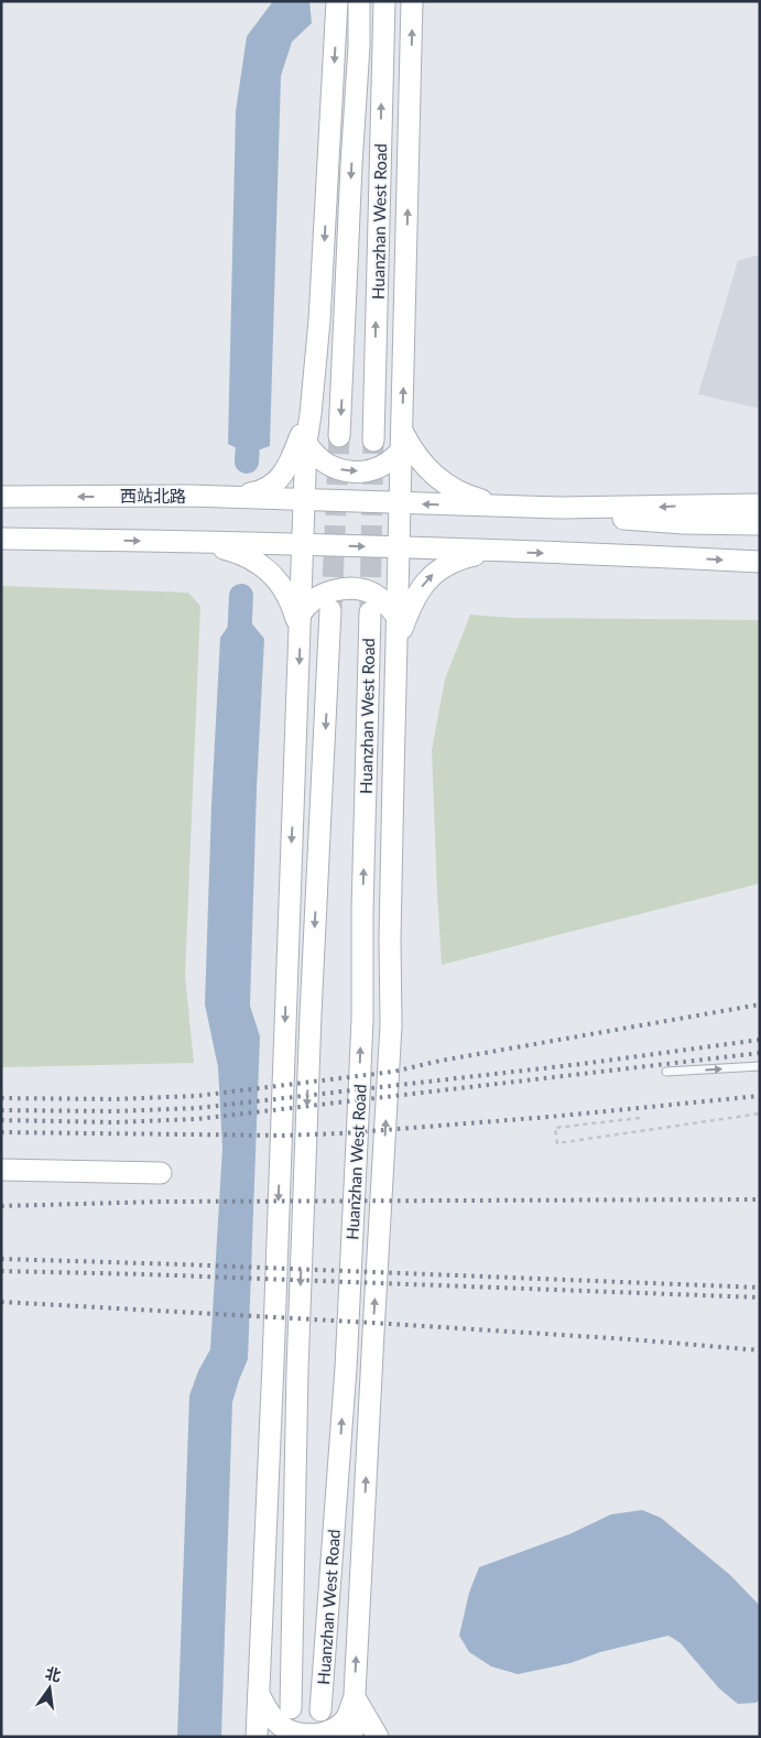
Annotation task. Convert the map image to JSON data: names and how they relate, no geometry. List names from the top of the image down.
{
  "streets": {
    "main road": ["Huanzhan West Road", "西站北路"]
  },
  "north": "top"
}
